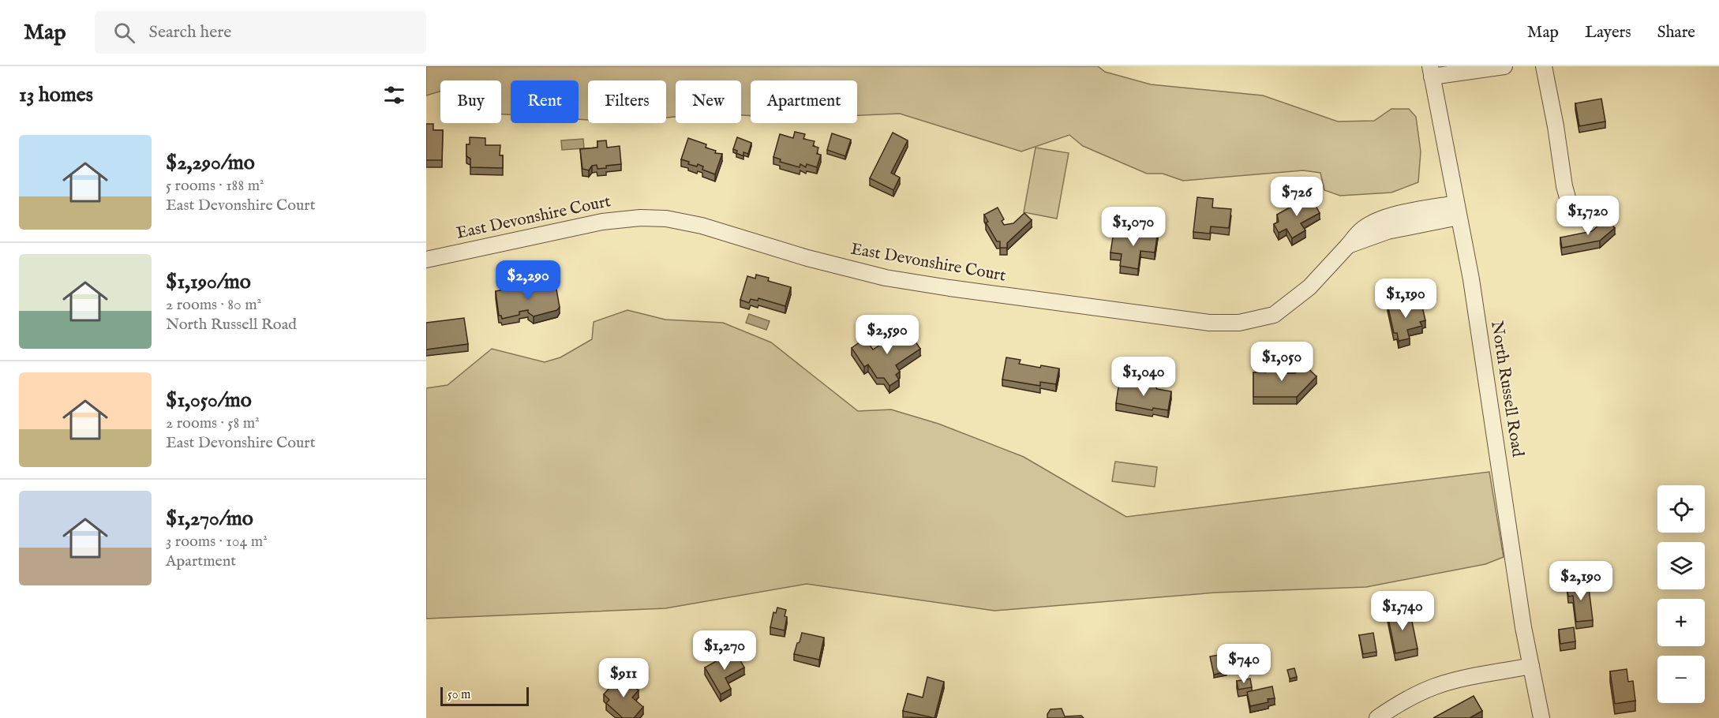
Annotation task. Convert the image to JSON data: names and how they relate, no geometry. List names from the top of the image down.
{
  "streets": {
    "street": ["East Devonshire Court", "North Russell Road"]
  },
  "crossings": [
    ["East Devonshire Court", "North Russell Road"]
  ],
  "scale_bar": "50 m",
  "page": {
    "header": "Map",
    "search": "Search here",
    "nav": ["Map", "Layers", "Share"],
    "heading": "13 homes",
    "chip": [
      "Buy",
      "Rent",
      "Filters",
      "New",
      "Apartment"
    ],
    "list": [
      {
        "name": "$2,290/mo",
        "note": "5 rooms · 188 m² · East Devonshire Court"
      },
      {
        "name": "$1,190/mo",
        "note": "2 rooms · 80 m² · North Russell Road"
      },
      {
        "name": "$1,050/mo",
        "note": "2 rooms · 58 m² · East Devonshire Court"
      },
      {
        "name": "$1,270/mo",
        "note": "3 rooms · 104 m² · Apartment"
      }
    ],
    "price": [
      "$726",
      "$1,720",
      "$1,070",
      "$2,290",
      "$1,190",
      "$2,590",
      "$1,050",
      "$1,040",
      "$2,190",
      "$1,740",
      "$1,270",
      "$740",
      "$911"
    ],
    "map_buttons": ["+", "−"],
    "scale": "50 m"
  }
}
